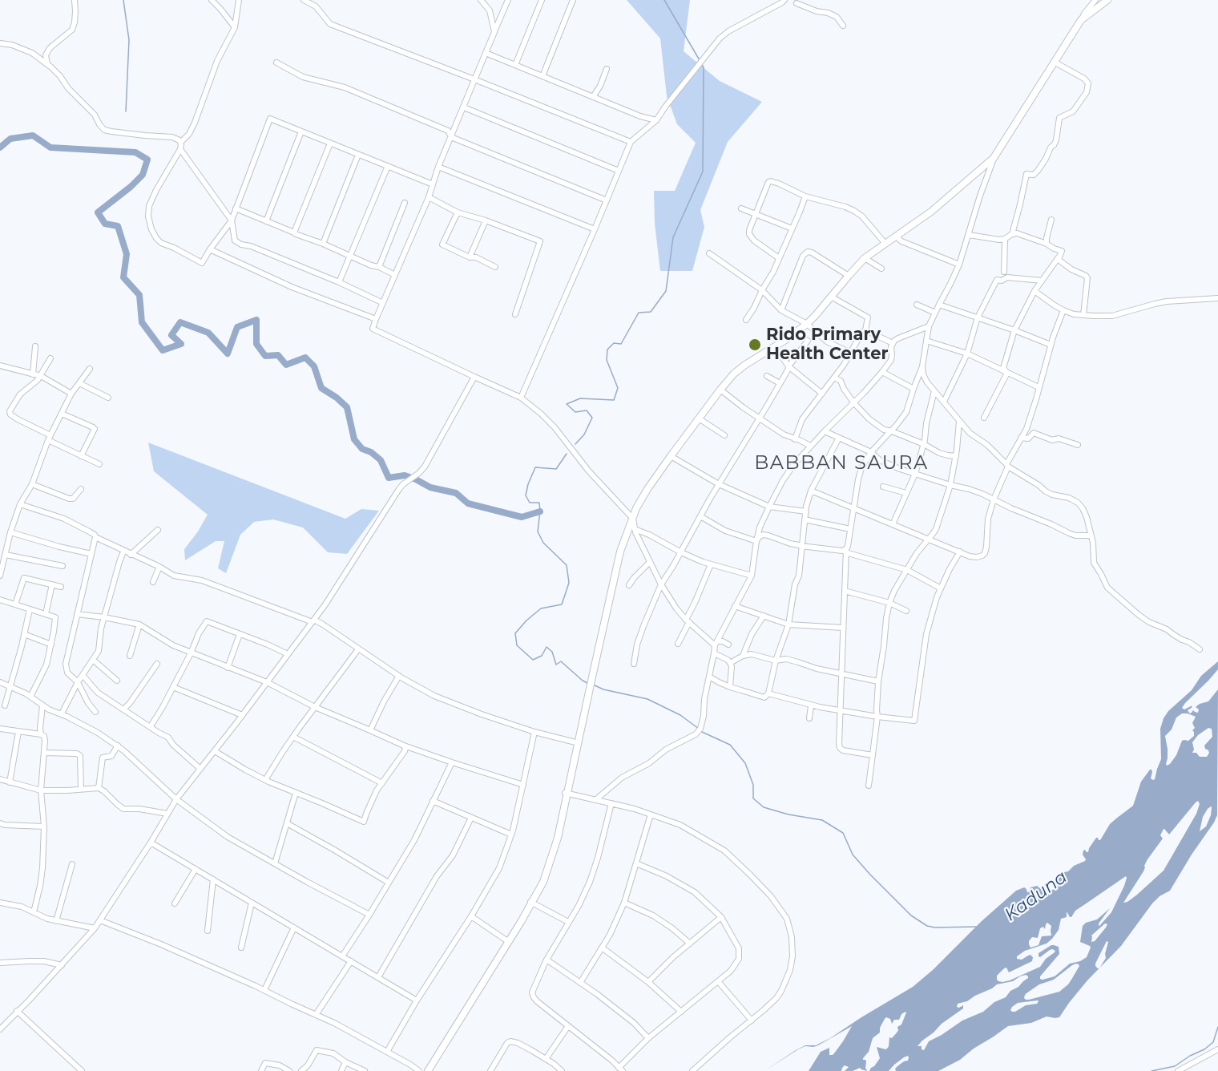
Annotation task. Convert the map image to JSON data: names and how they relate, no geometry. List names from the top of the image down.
{
  "districts": ["BABBAN SAURA"],
  "water": ["Kaduna"],
  "places": ["Rido Primary Health Center"]
}
